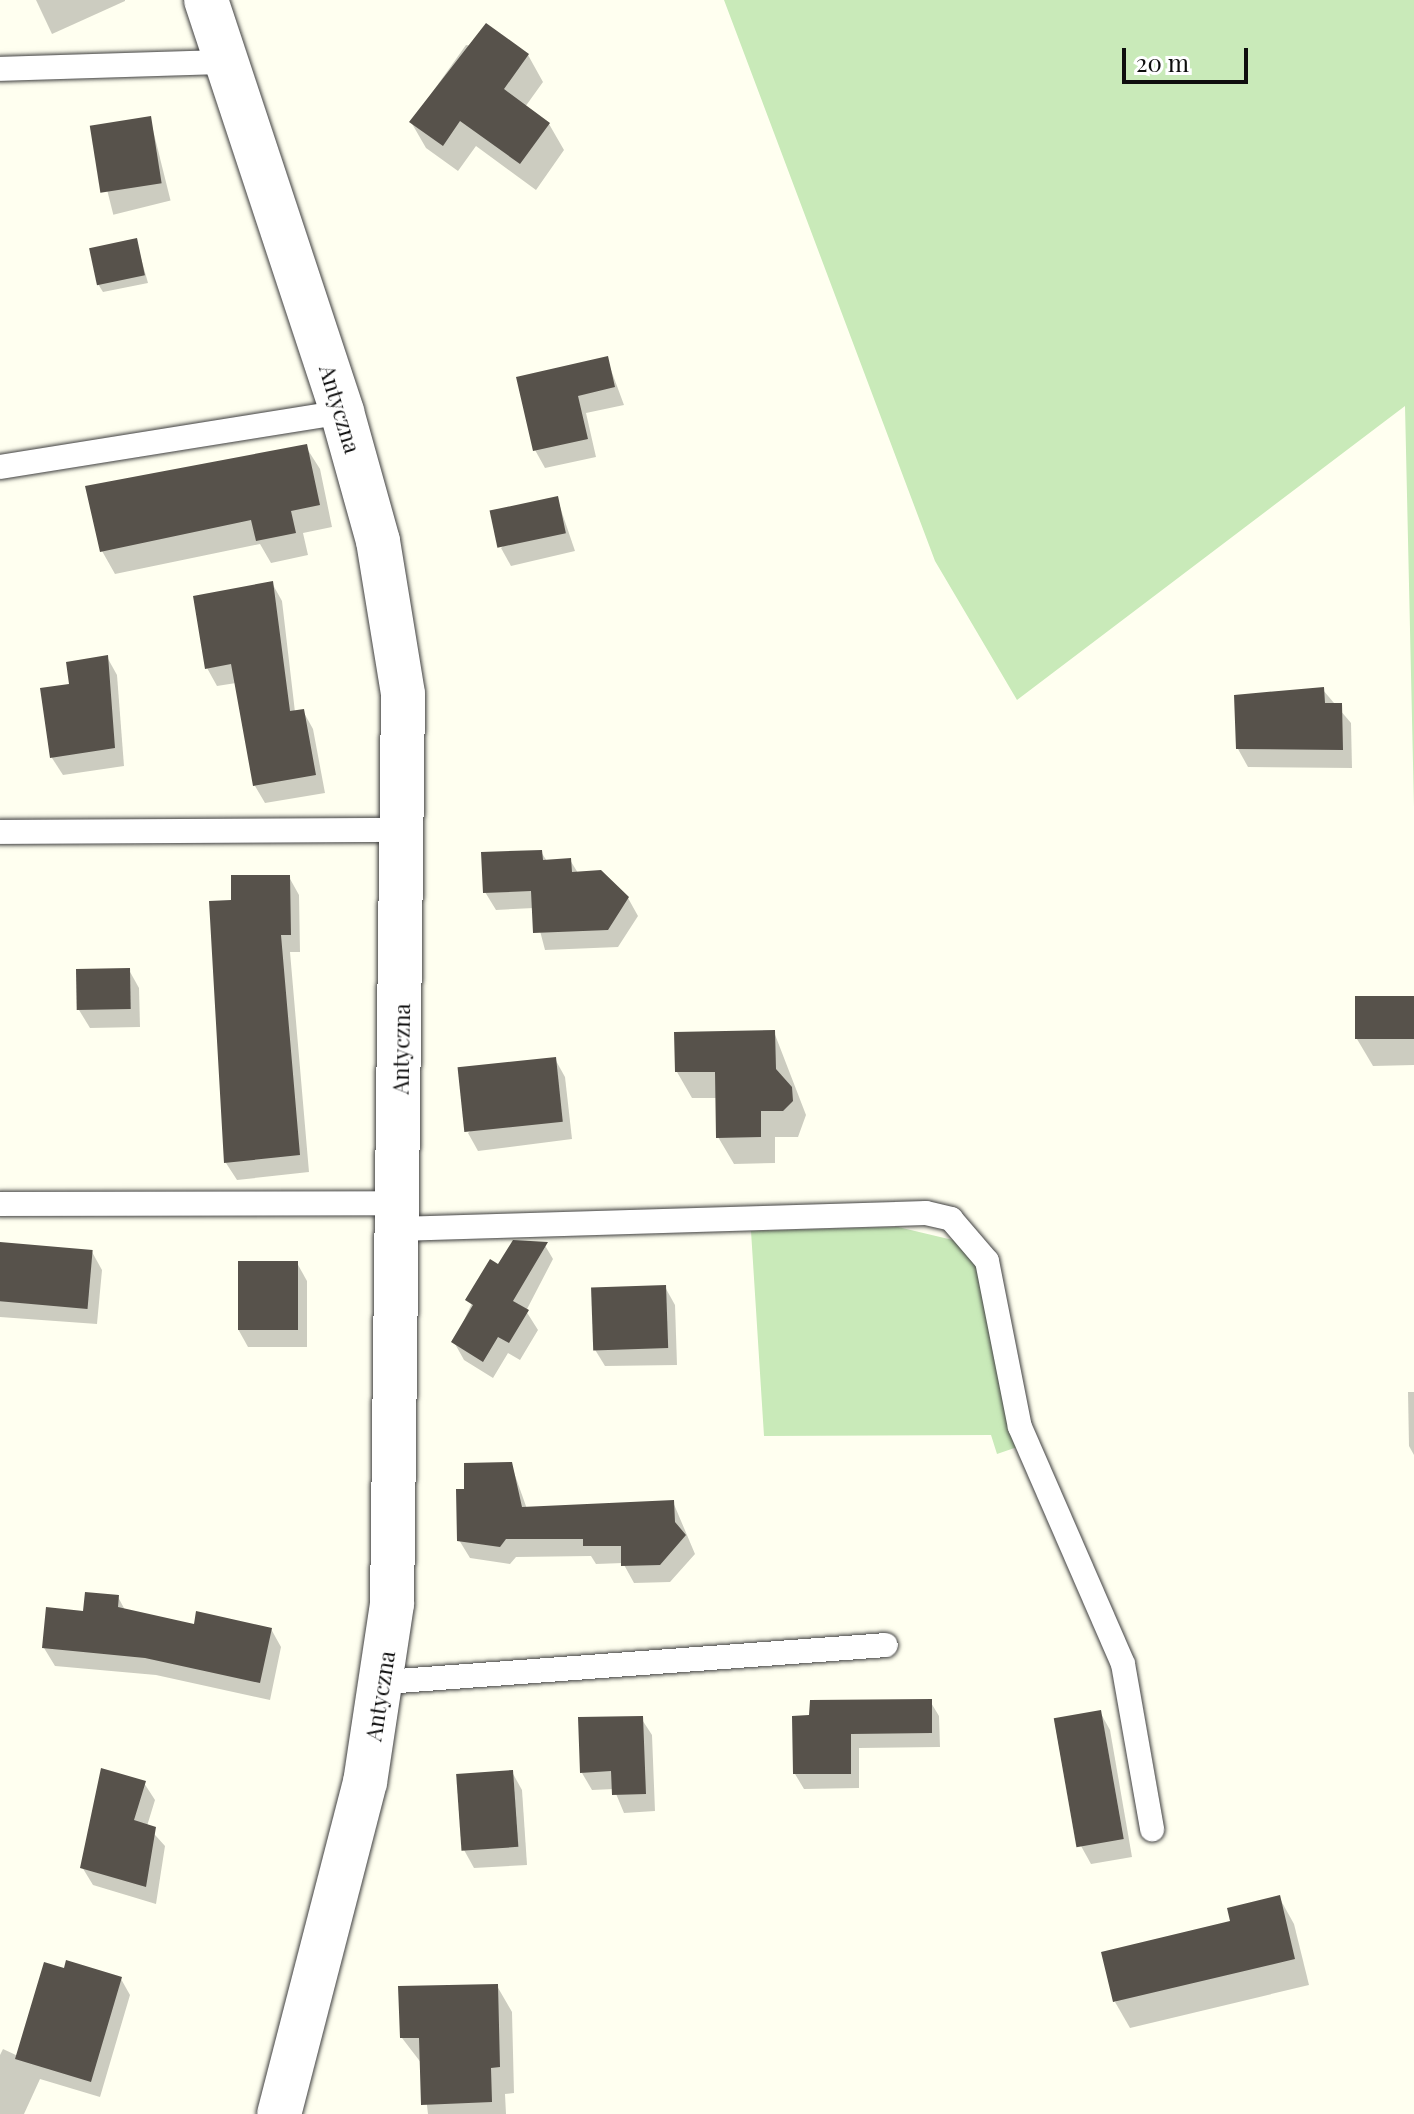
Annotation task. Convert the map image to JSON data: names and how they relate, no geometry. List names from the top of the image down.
{
  "streets": {
    "street": ["Antyczna"]
  },
  "scale_bar": "20 m"
}
